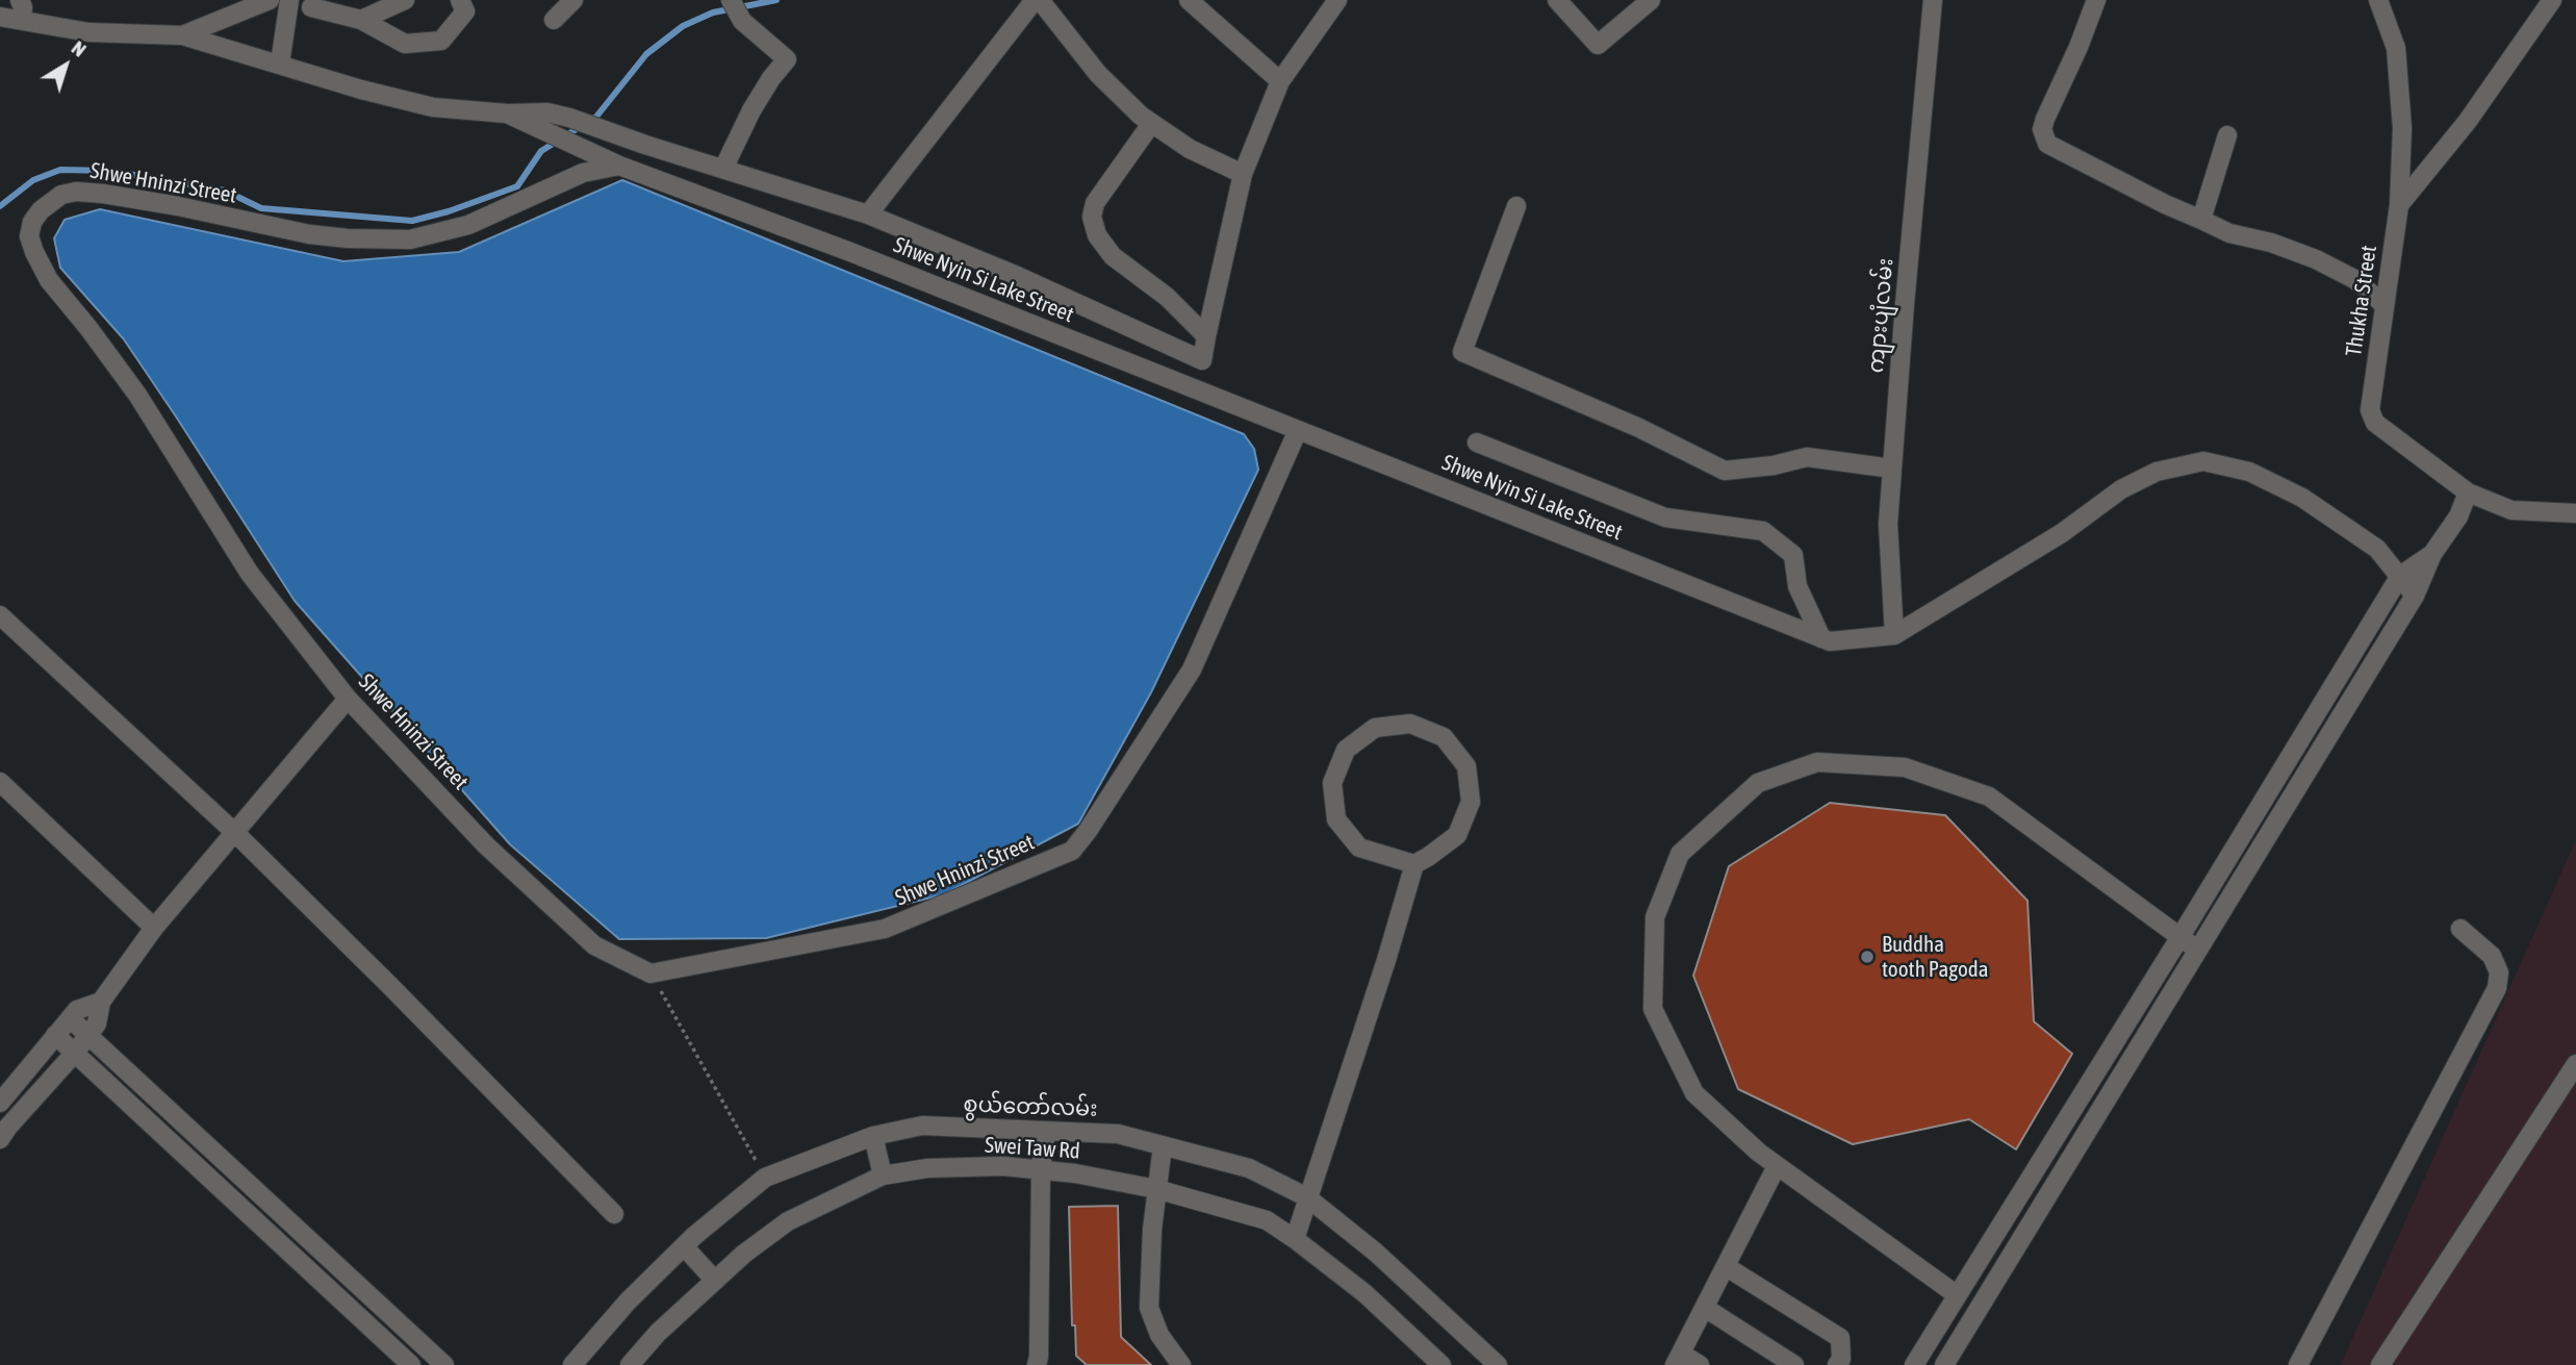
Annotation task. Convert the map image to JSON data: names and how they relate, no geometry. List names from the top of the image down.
{
  "streets": {
    "street": [
      "Shwe Hninzi Street",
      "Shwe Nyin Si Lake Street",
      "Thukha Street",
      "ကျားပျံလမ်း",
      "စွယ်တော်လမ်း",
      "Swei Taw Rd"
    ]
  },
  "crossings": [
    ["Shwe Hninzi Street", "Shwe Nyin Si Lake Street"],
    ["Shwe Nyin Si Lake Street", "ကျားပျံလမ်း"]
  ],
  "places": ["Buddha tooth Pagoda"],
  "north": "top right"
}
